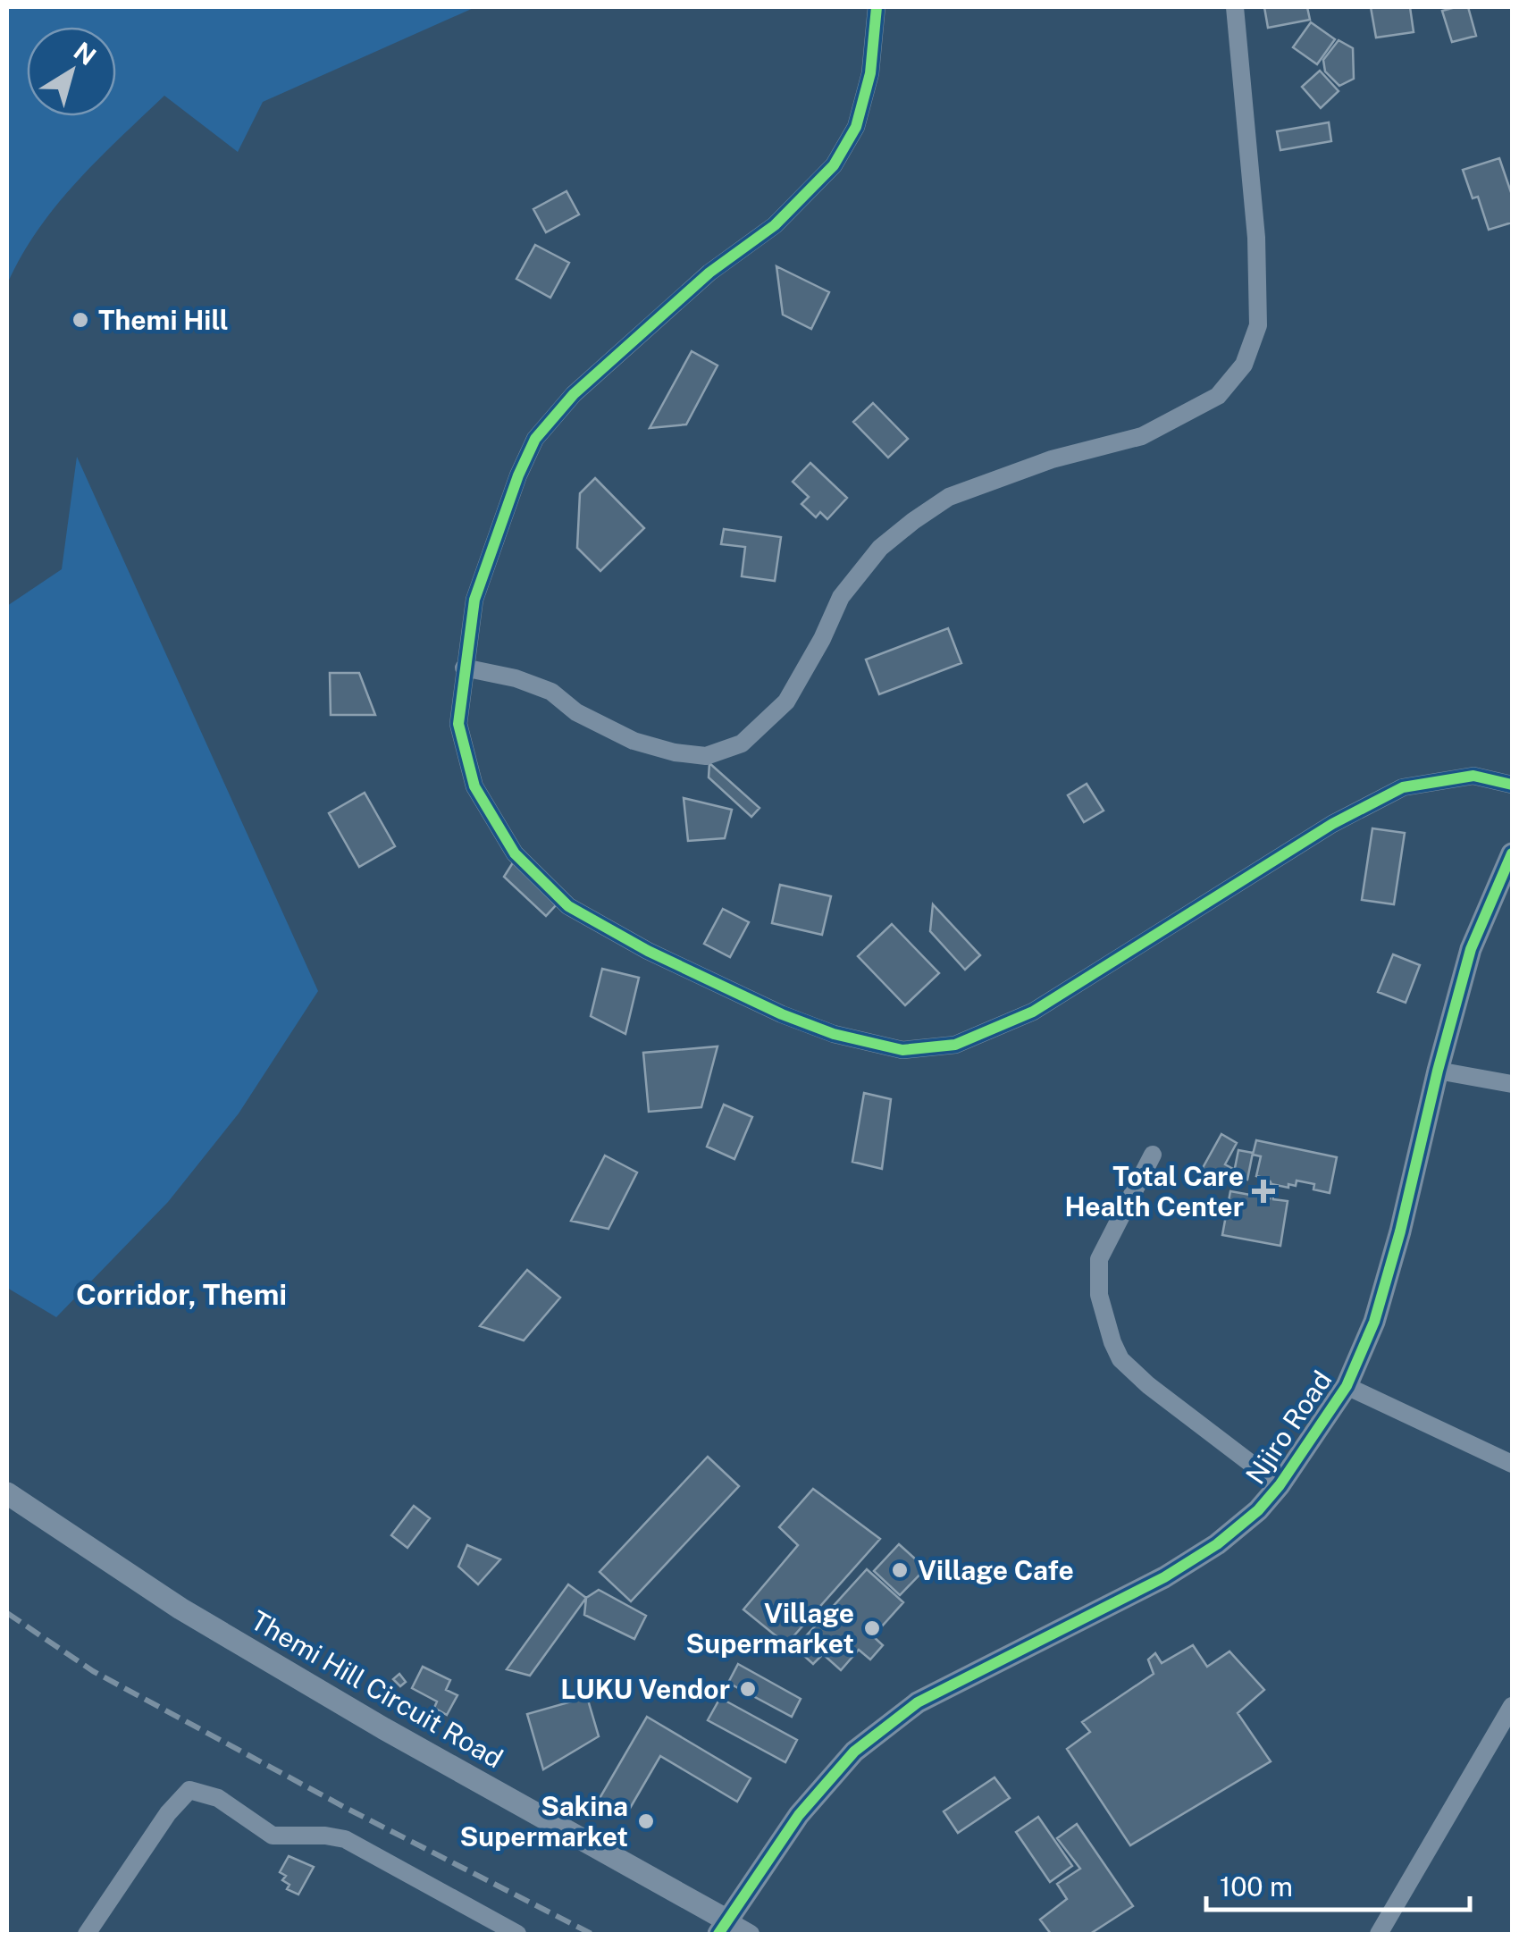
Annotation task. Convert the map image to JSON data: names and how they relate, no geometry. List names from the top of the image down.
{
  "streets": {
    "street": ["Njiro Road", "Themi Hill Circuit Road"]
  },
  "crossings": [
    ["Njiro Road", "Themi Hill Circuit Road"]
  ],
  "districts": ["Corridor, Themi"],
  "places": {
    "other": [
      "Themi Hill",
      "Village Cafe",
      "Village Supermarket",
      "LUKU Vendor",
      "Sakina Supermarket"
    ],
    "health": ["Total Care Health Center"]
  },
  "scale_bar": "100 m",
  "north": "top right"
}
